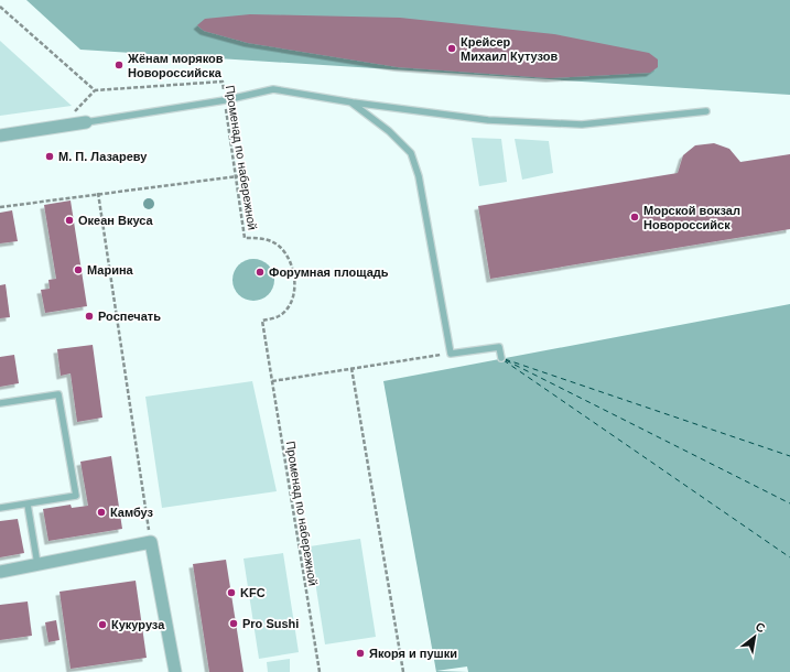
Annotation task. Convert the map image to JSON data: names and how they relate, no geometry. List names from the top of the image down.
{
  "streets": {
    "path": ["Променад по набережной"]
  },
  "places": [
    "Крейсер Михаил Кутузов",
    "Жёнам моряков Новороссийска",
    "М. П. Лазареву",
    "Морской вокзал Новороссийск",
    "Океан Вкуса",
    "Марина",
    "Форумная площадь",
    "Роспечать",
    "Камбуз",
    "KFC",
    "Pro Sushi",
    "Кукуруза",
    "Якоря и пушки"
  ],
  "north": "top right"
}
